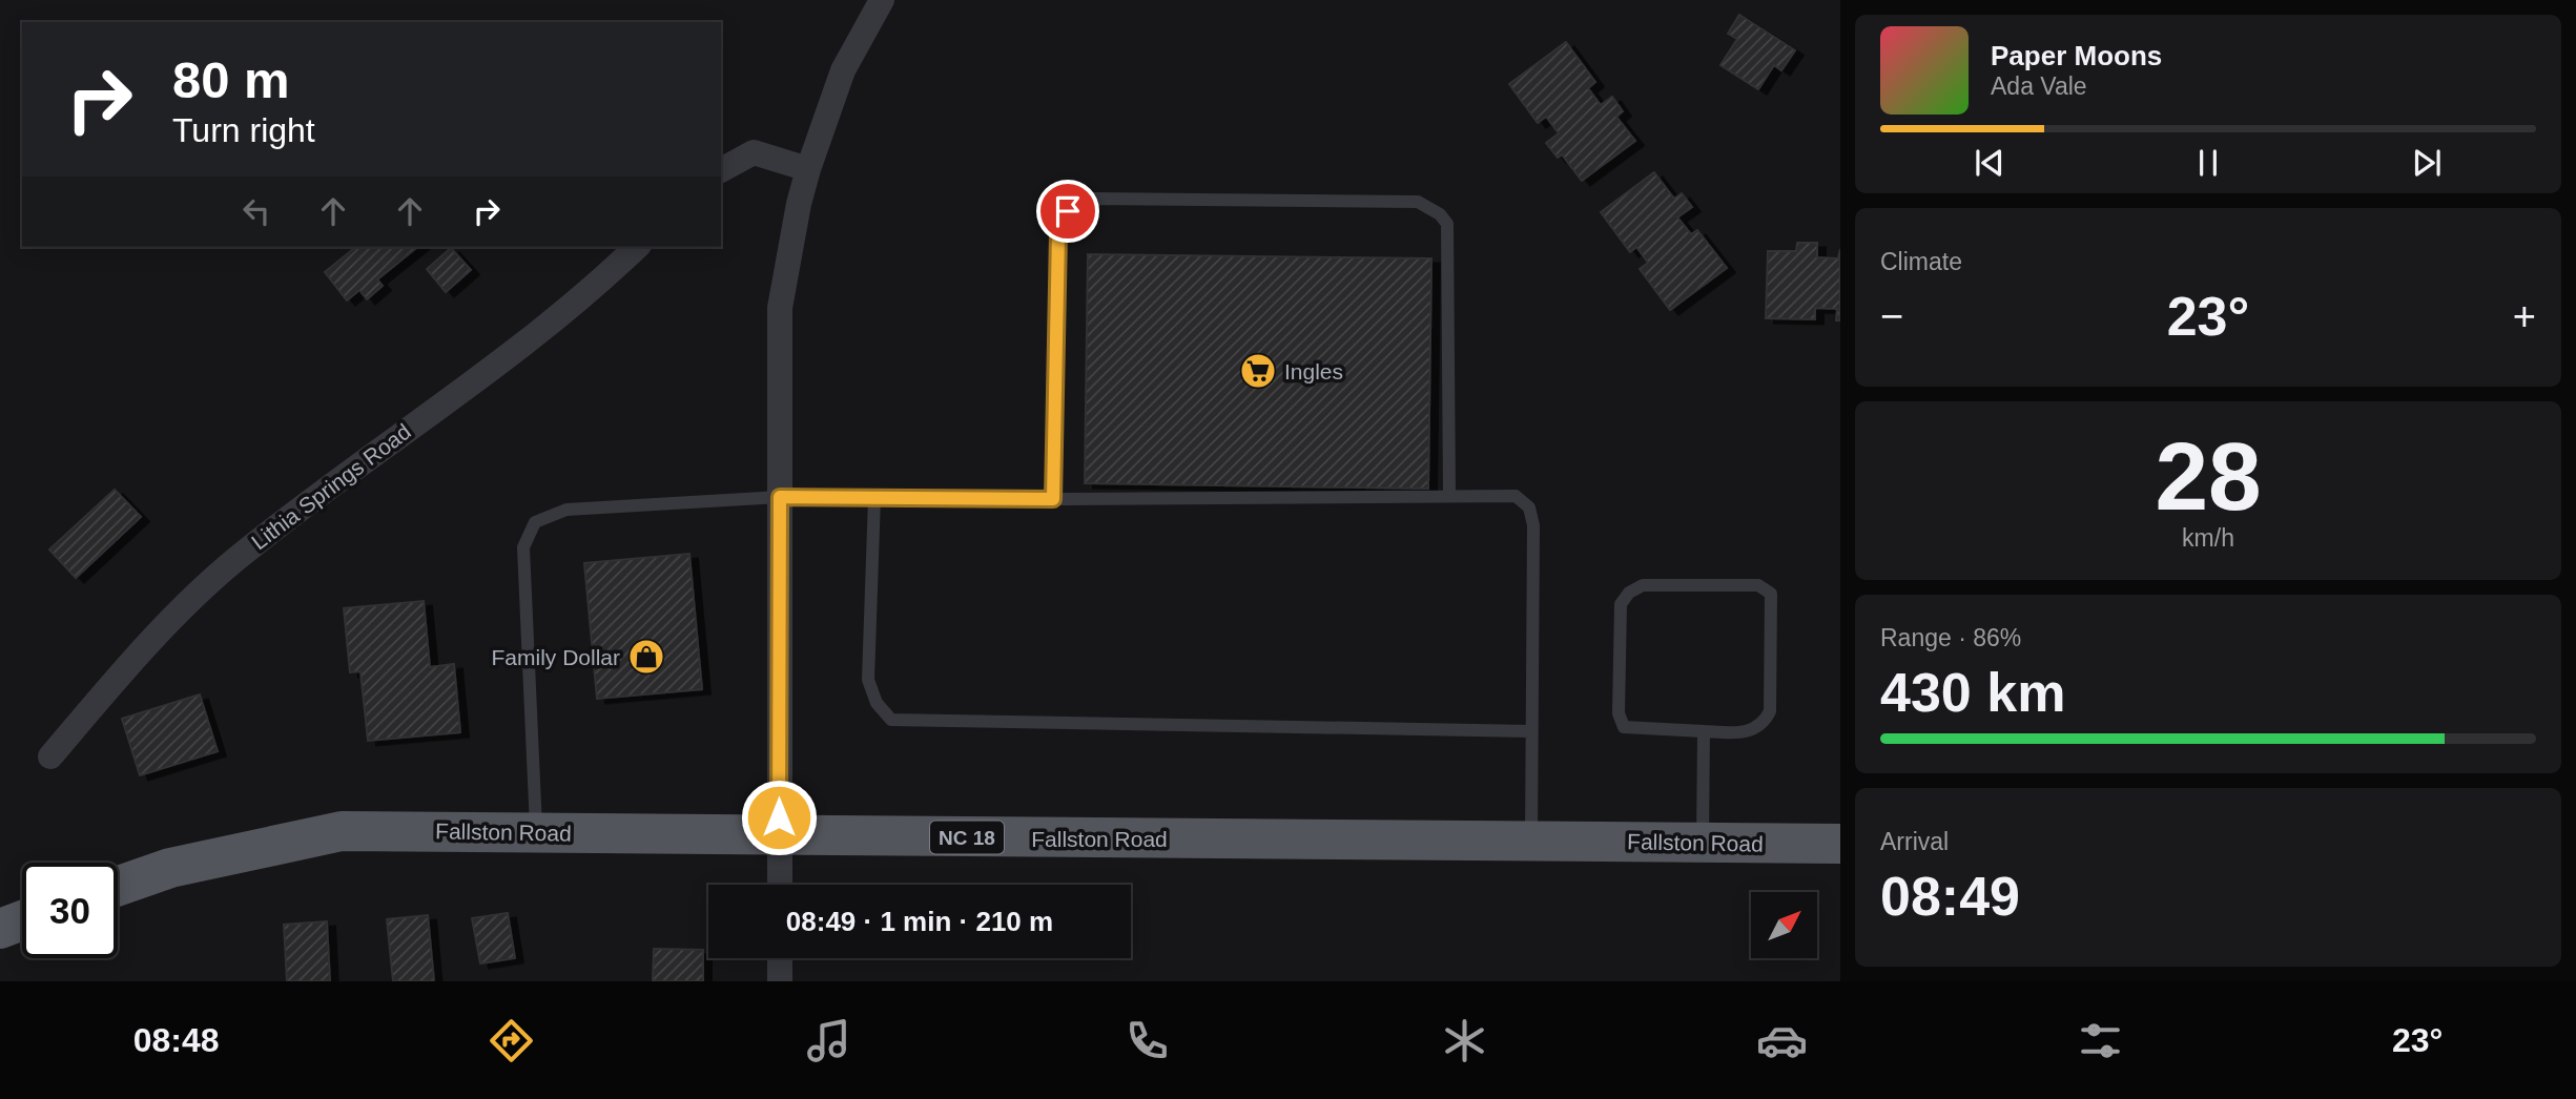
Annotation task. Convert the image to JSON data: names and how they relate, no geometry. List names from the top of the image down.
{
  "streets": {
    "main road": ["Fallston Road", "NC 18"],
    "street": ["Lithia Springs Road"]
  },
  "places": {
    "supermarket": ["Ingles"],
    "shop": ["Family Dollar"]
  },
  "north": "top right",
  "page": {
    "turn": ["80 m", "Turn right"],
    "song": ["Paper Moons", "Ada Vale"],
    "tile": [
      "Climate",
      ["28", "km/h"],
      ["Range · 86%", "430 km"],
      ["Arrival", "08:49"]
    ],
    "heat": ["−", "23°", "+"],
    "limit": "30",
    "trip": "08:49 · 1 min · 210 m",
    "tabs": ["08:48", "23°"]
  }
}
